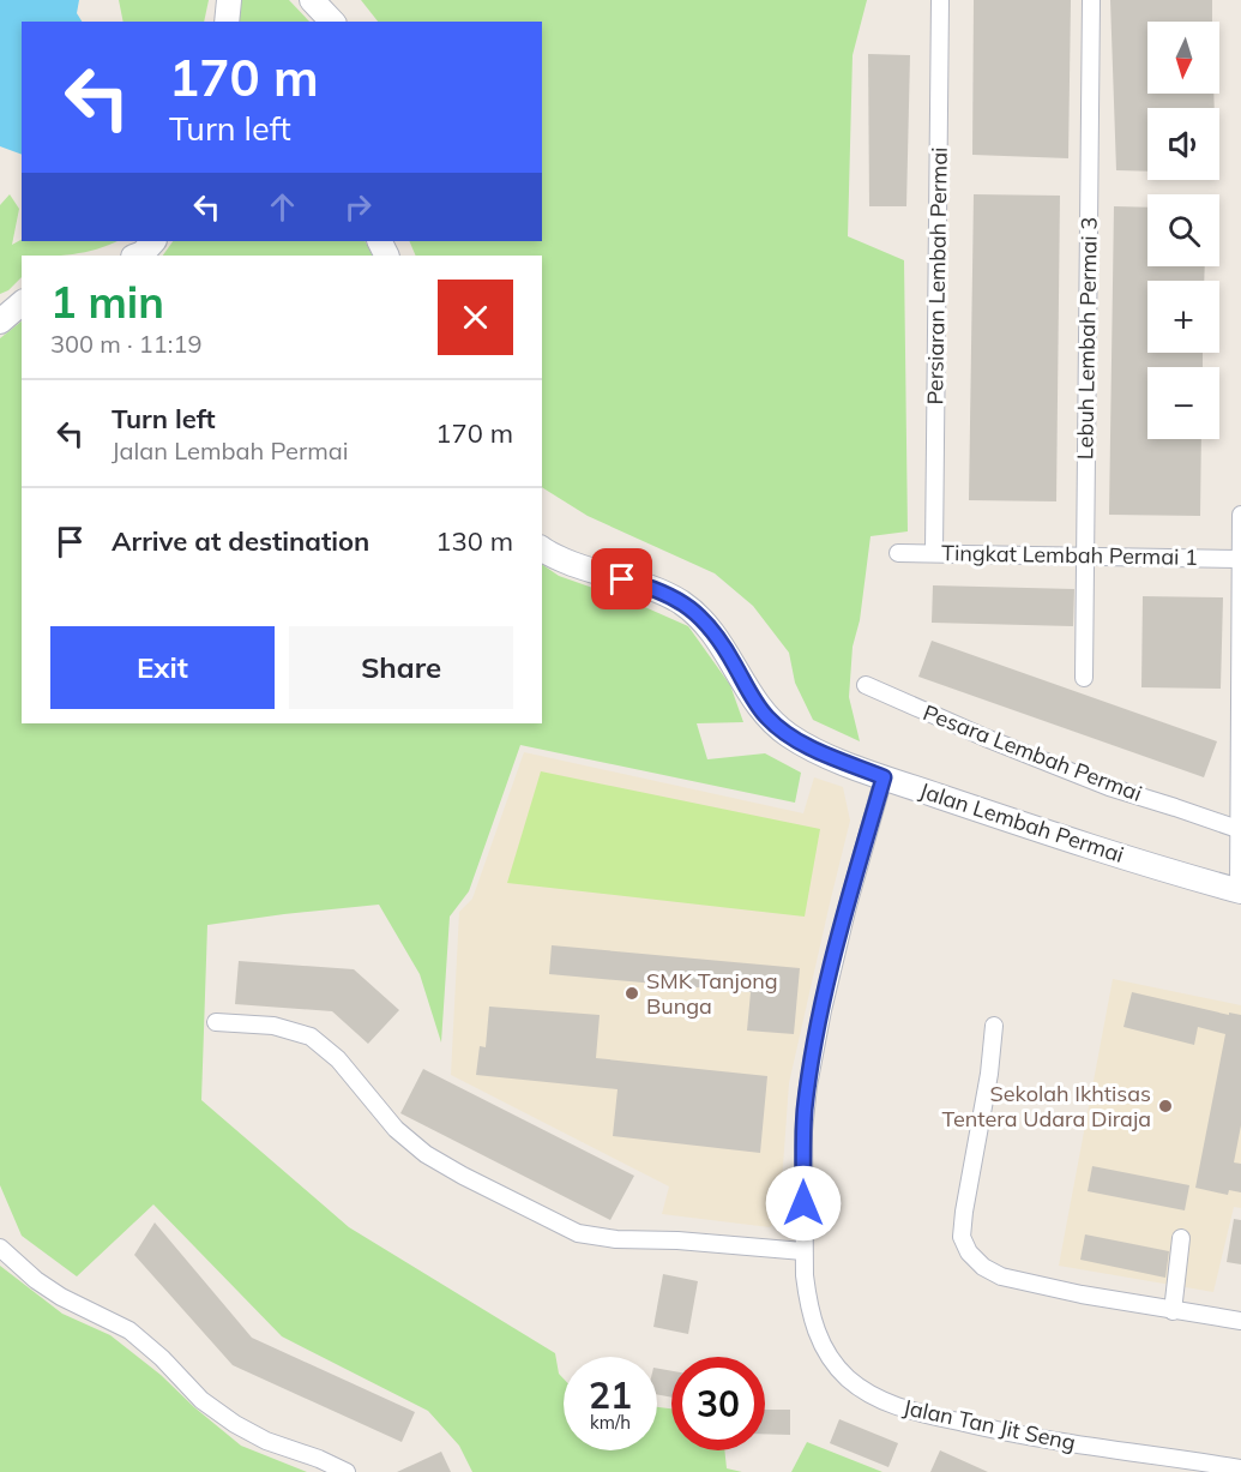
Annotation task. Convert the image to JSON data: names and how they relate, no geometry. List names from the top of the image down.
{
  "streets": {
    "main road": ["Jalan Lembah Permai"],
    "street": [
      "Persiaran Lembah Permai",
      "Lebuh Lembah Permai 3",
      "Tingkat Lembah Permai 1",
      "Pesara Lembah Permai",
      "Jalan Tan Jit Seng"
    ]
  },
  "crossings": [
    ["Persiaran Lembah Permai", "Tingkat Lembah Permai 1"],
    ["Lebuh Lembah Permai 3", "Tingkat Lembah Permai 1"],
    ["Jalan Lembah Permai", "Jalan Tan Jit Seng"]
  ],
  "places": ["SMK Tanjong Bunga", "Sekolah Ikhtisas Tentera Udara Diraja"],
  "north": "bottom",
  "page": {
    "map_buttons": ["+", "−"],
    "turn": ["170 m", "Turn left"],
    "heading": ["1 min", "300 m · 11:19"],
    "list": [
      {
        "name": "Turn left",
        "note": "Jalan Lembah Permai",
        "value": "170 m"
      },
      {
        "name": "Arrive at destination",
        "value": "130 m"
      }
    ],
    "buttons": ["Exit", "Share"],
    "speed": "21 km/h",
    "limit": "30"
  }
}
